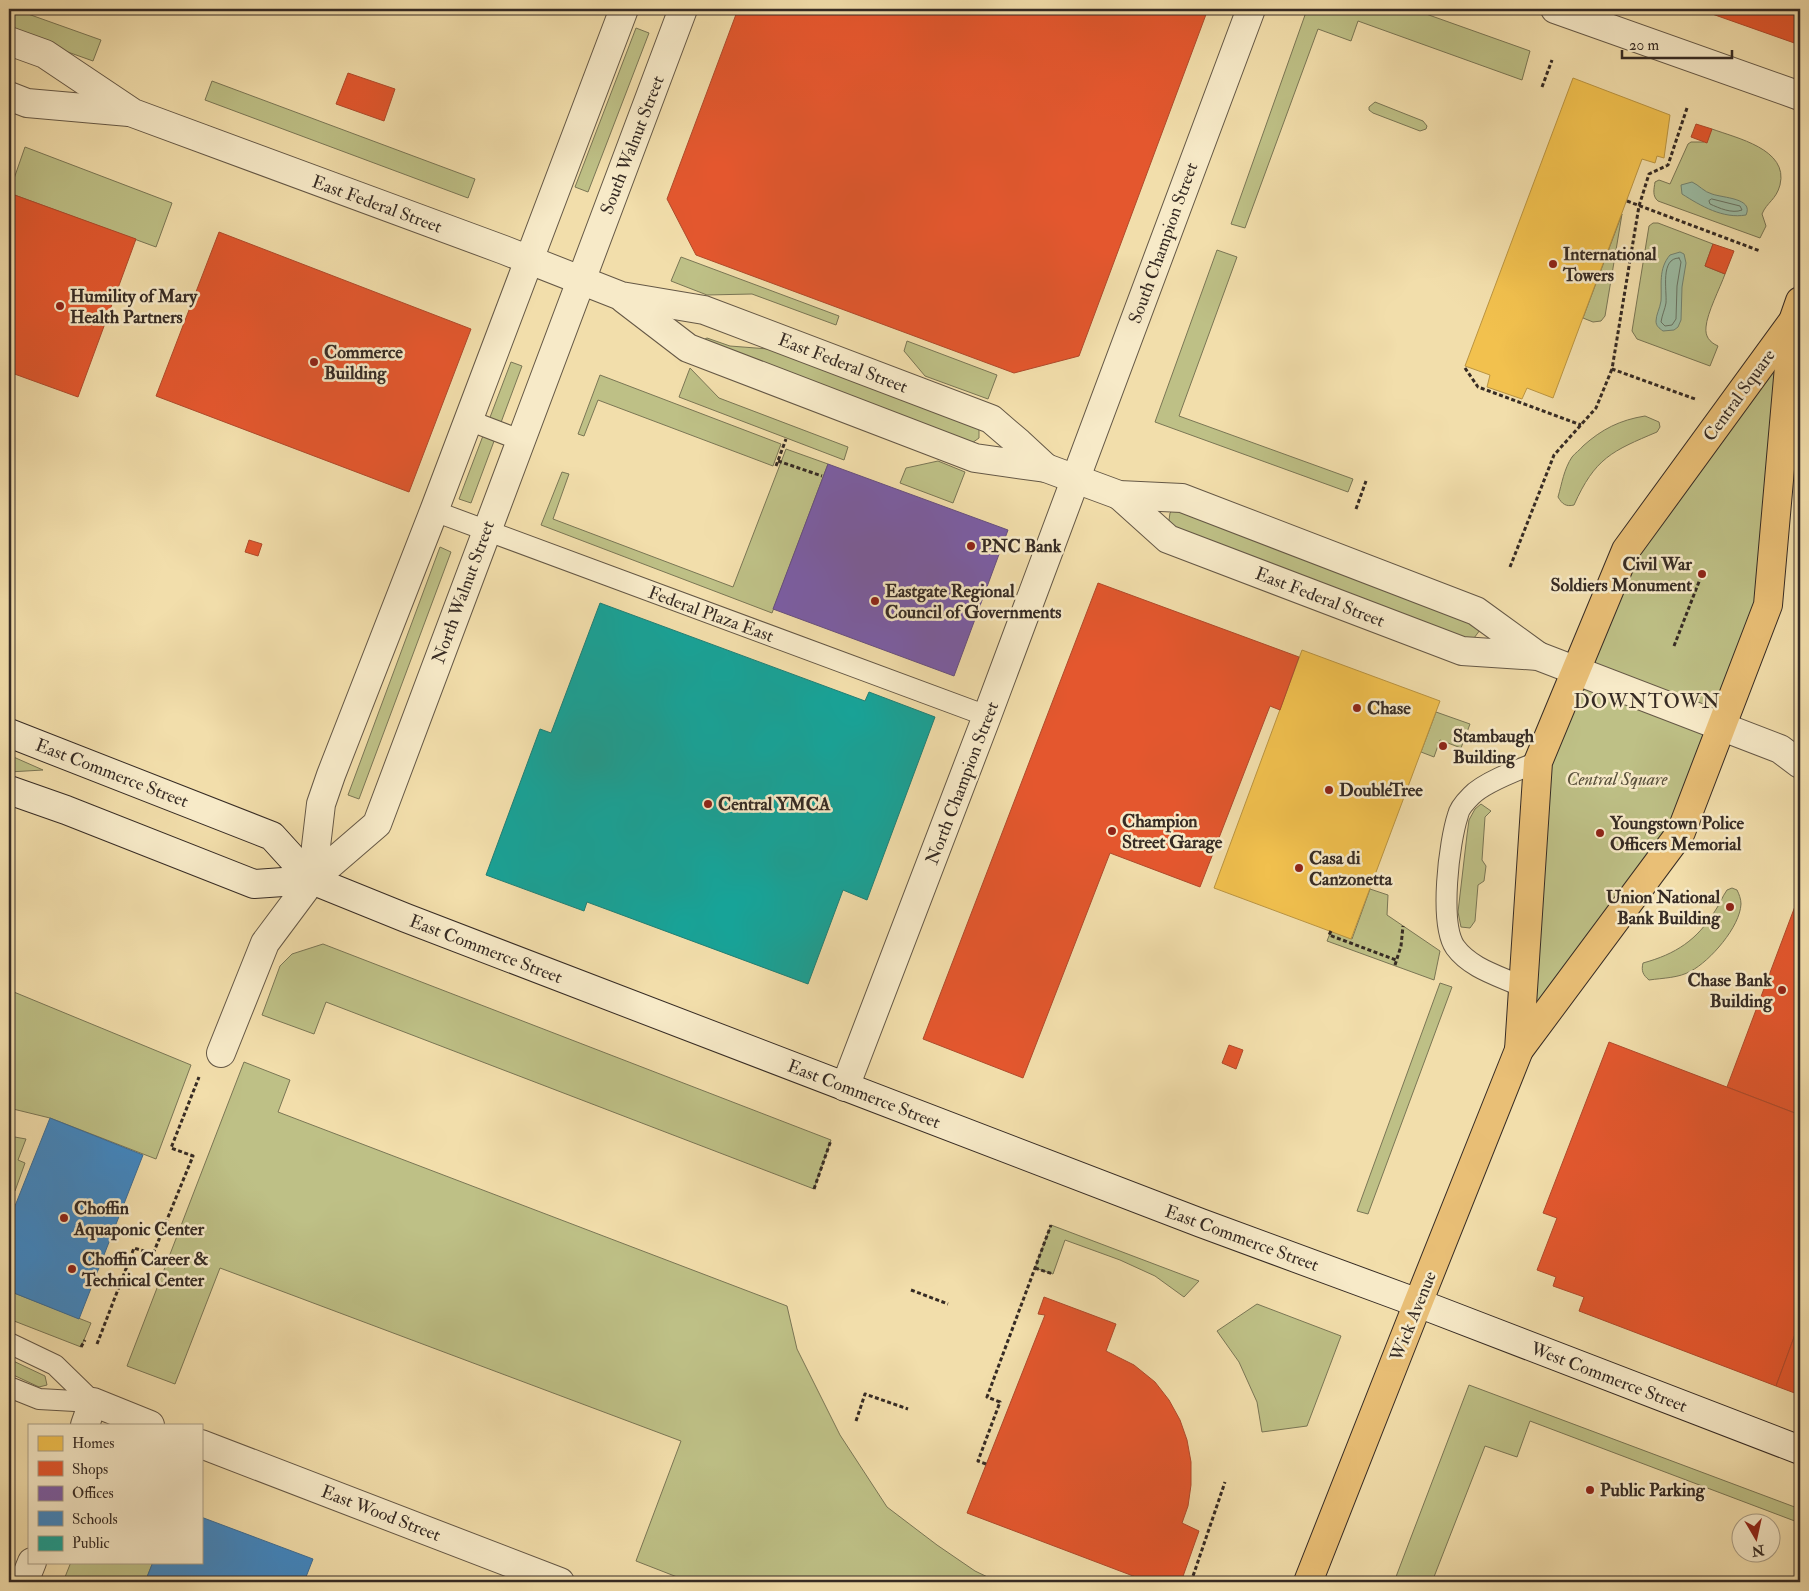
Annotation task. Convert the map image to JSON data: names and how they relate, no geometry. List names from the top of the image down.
{
  "streets": {
    "main road": ["Central Square", "Wick Avenue"],
    "street": [
      "South Walnut Street",
      "East Federal Street",
      "South Champion Street",
      "North Walnut Street",
      "East Commerce Street",
      "North Champion Street",
      "West Commerce Street",
      "East Wood Street"
    ],
    "lane": ["Federal Plaza East"]
  },
  "crossings": [
    ["South Walnut Street", "East Federal Street"],
    ["South Walnut Street", "North Walnut Street"],
    ["East Federal Street", "South Champion Street"],
    ["East Federal Street", "Central Square"],
    ["East Federal Street", "North Walnut Street"],
    ["East Federal Street", "North Champion Street"],
    ["South Champion Street", "North Champion Street"],
    ["Central Square", "Wick Avenue"],
    ["North Walnut Street", "Federal Plaza East"],
    ["North Walnut Street", "East Commerce Street"],
    ["Federal Plaza East", "North Champion Street"],
    ["East Commerce Street", "North Champion Street"],
    ["East Commerce Street", "Wick Avenue"],
    ["East Commerce Street", "West Commerce Street"],
    ["Wick Avenue", "West Commerce Street"]
  ],
  "districts": ["DOWNTOWN"],
  "parks": ["Central Square"],
  "places": [
    "International Towers",
    "Humility of Mary Health Partners",
    "Commerce Building",
    "PNC Bank",
    "Civil War Soldiers Monument",
    "Eastgate Regional Council of Governments",
    "Chase",
    "Stambaugh Building",
    "DoubleTree",
    "Central YMCA",
    "Champion Street Garage",
    "Youngstown Police Officers Memorial",
    "Casa di Canzonetta",
    "Union National Bank Building",
    "Chase Bank Building",
    "Choffin Aquaponic Center",
    "Choffin Career & Technical Center",
    "Public Parking"
  ],
  "legend": [
    "Homes",
    "Shops",
    "Offices",
    "Schools",
    "Public"
  ],
  "scale_bar": "20 m",
  "north": "bottom"
}
